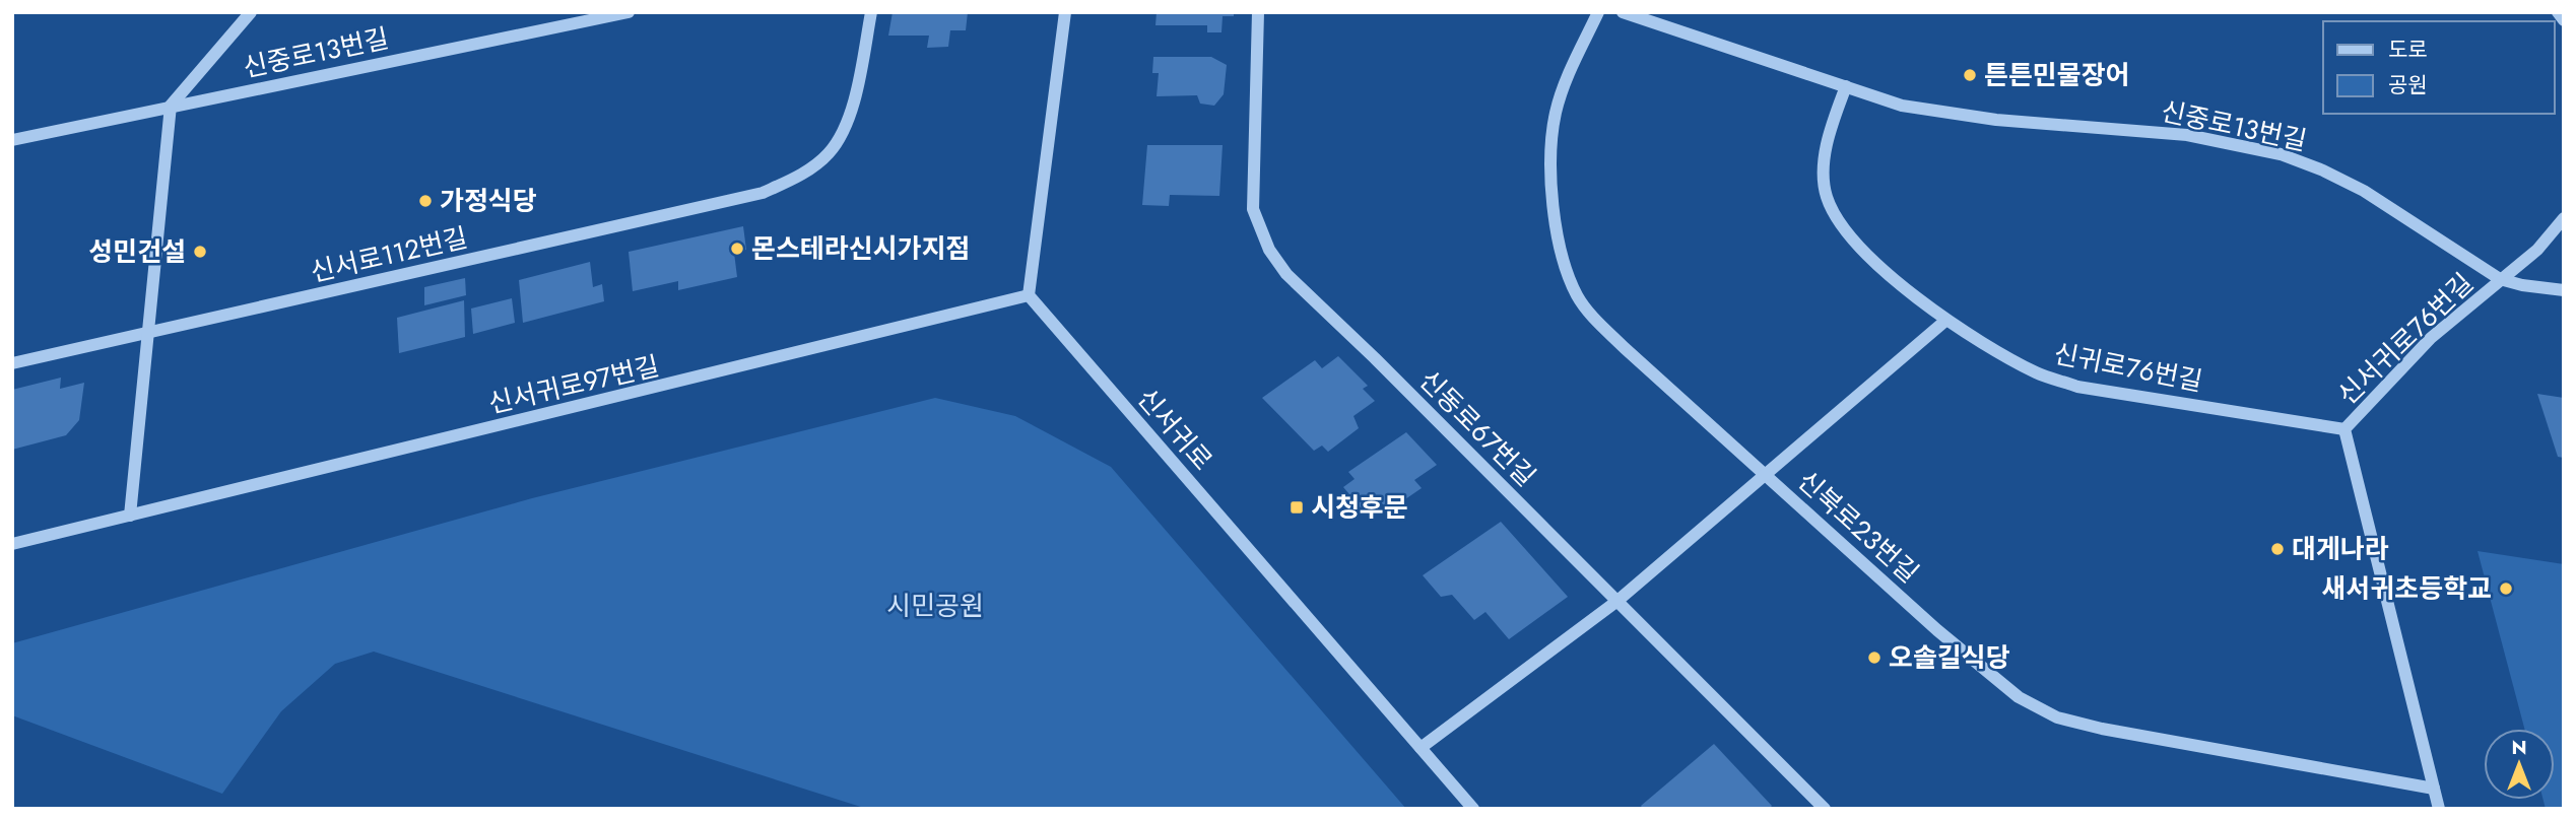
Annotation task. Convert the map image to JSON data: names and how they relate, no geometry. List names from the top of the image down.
{
  "streets": {
    "street": [
      "신중로13번길",
      "신서로112번길",
      "신서귀로76번길",
      "신귀로76번길",
      "신서귀로97번길",
      "신동로67번길",
      "신서귀로",
      "신북로23번길"
    ]
  },
  "crossings": [
    ["신중로13번길", "신서귀로76번길"],
    ["신중로13번길", "신귀로76번길"],
    ["신서귀로76번길", "신귀로76번길"],
    ["신서귀로76번길", "신북로23번길"],
    ["신서귀로97번길", "신서귀로"]
  ],
  "parks": ["시민공원"],
  "places": {
    "other": [
      "튼튼민물장어",
      "가정식당",
      "몬스테라신시가지점",
      "성민건설",
      "대게나라",
      "새서귀초등학교",
      "오솔길식당"
    ],
    "transit": ["시청후문"]
  },
  "legend": ["도로", "공원"],
  "north": "top"
}
